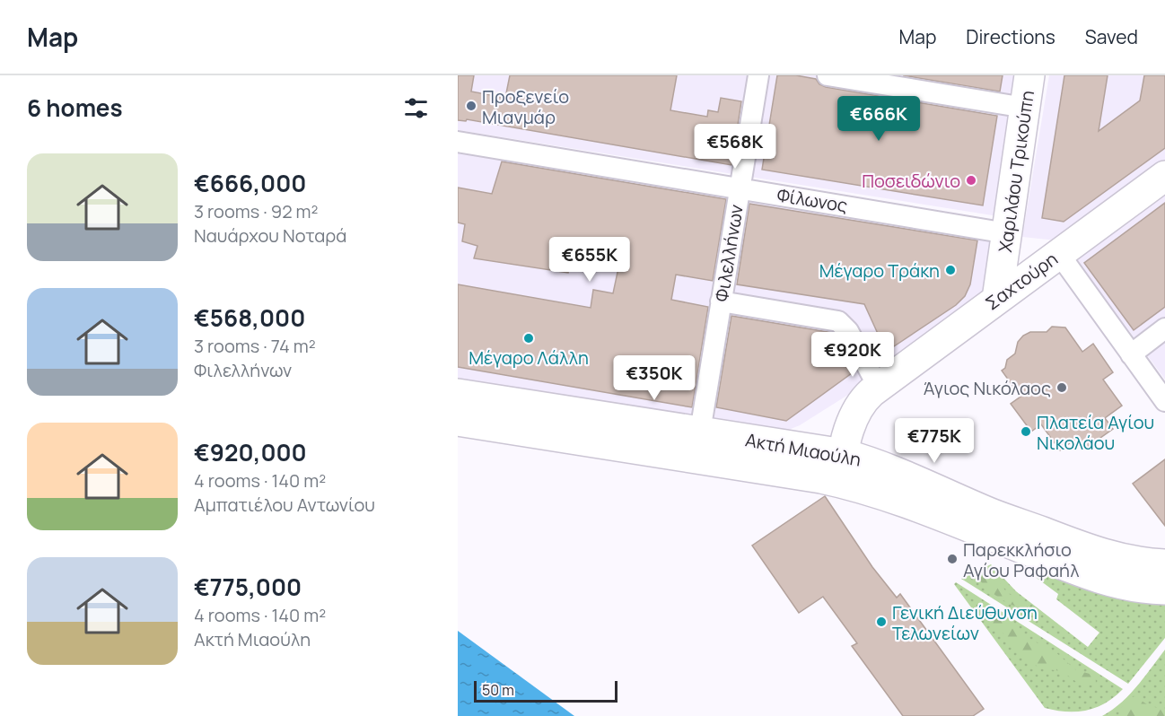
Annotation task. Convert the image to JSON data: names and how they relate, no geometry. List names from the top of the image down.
{
  "streets": {
    "main road": ["Χαριλάου Τρικούπη", "Σαχτούρη", "Ακτή Μιαούλη"],
    "street": ["Φίλωνος", "Φιλελλήνων"]
  },
  "crossings": [
    ["Χαριλάου Τρικούπη", "Φίλωνος"],
    ["Χαριλάου Τρικούπη", "Σαχτούρη"],
    ["Φίλωνος", "Φιλελλήνων"],
    ["Φιλελλήνων", "Ακτή Μιαούλη"],
    ["Σαχτούρη", "Ακτή Μιαούλη"]
  ],
  "places": [
    "Προξενείο Μιανμάρ",
    "Ποσειδώνιο",
    "Μέγαρο Τράκη",
    "Μέγαρο Λάλλη",
    "Άγιος Νικόλαος",
    "Πλατεία Αγίου Νικολάου",
    "Παρεκκλήσιο Αγίου Ραφαήλ",
    "Γενική Διεύθυνση Τελωνείων"
  ],
  "scale_bar": "50 m",
  "page": {
    "header": "Map",
    "nav": ["Map", "Directions", "Saved"],
    "heading": "6 homes",
    "price": [
      "€666K",
      "€568K",
      "€655K",
      "€920K",
      "€350K",
      "€775K"
    ],
    "list": [
      {
        "name": "€666,000",
        "note": "3 rooms · 92 m² · Ναυάρχου Νοταρά"
      },
      {
        "name": "€568,000",
        "note": "3 rooms · 74 m² · Φιλελλήνων"
      },
      {
        "name": "€920,000",
        "note": "4 rooms · 140 m² · Αμπατιέλου Αντωνίου"
      },
      {
        "name": "€775,000",
        "note": "4 rooms · 140 m² · Ακτή Μιαούλη"
      }
    ],
    "scale": "50 m"
  }
}
